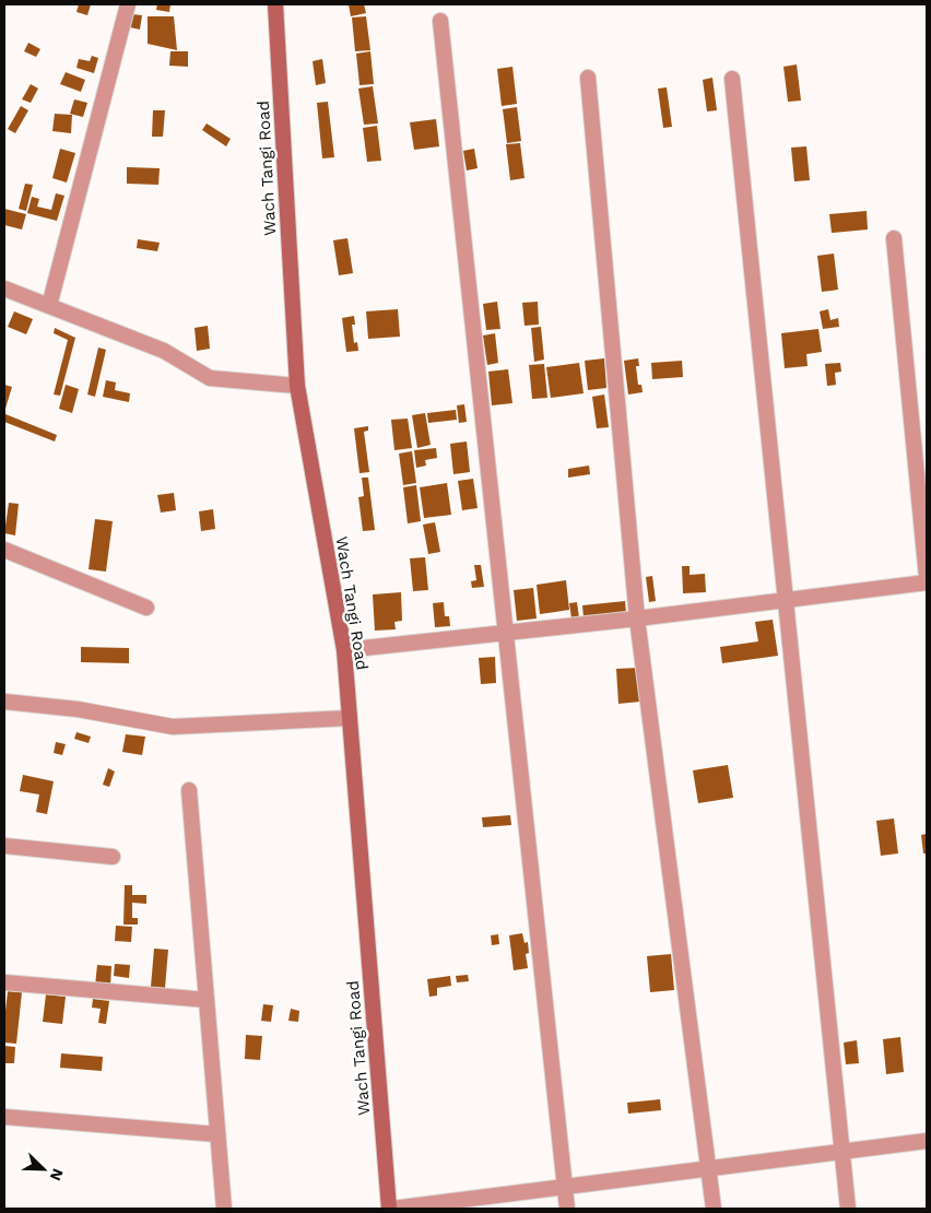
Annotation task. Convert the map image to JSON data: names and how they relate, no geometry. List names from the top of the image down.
{
  "streets": {
    "main road": ["Wach Tangi Road"]
  },
  "north": "bottom right"
}
